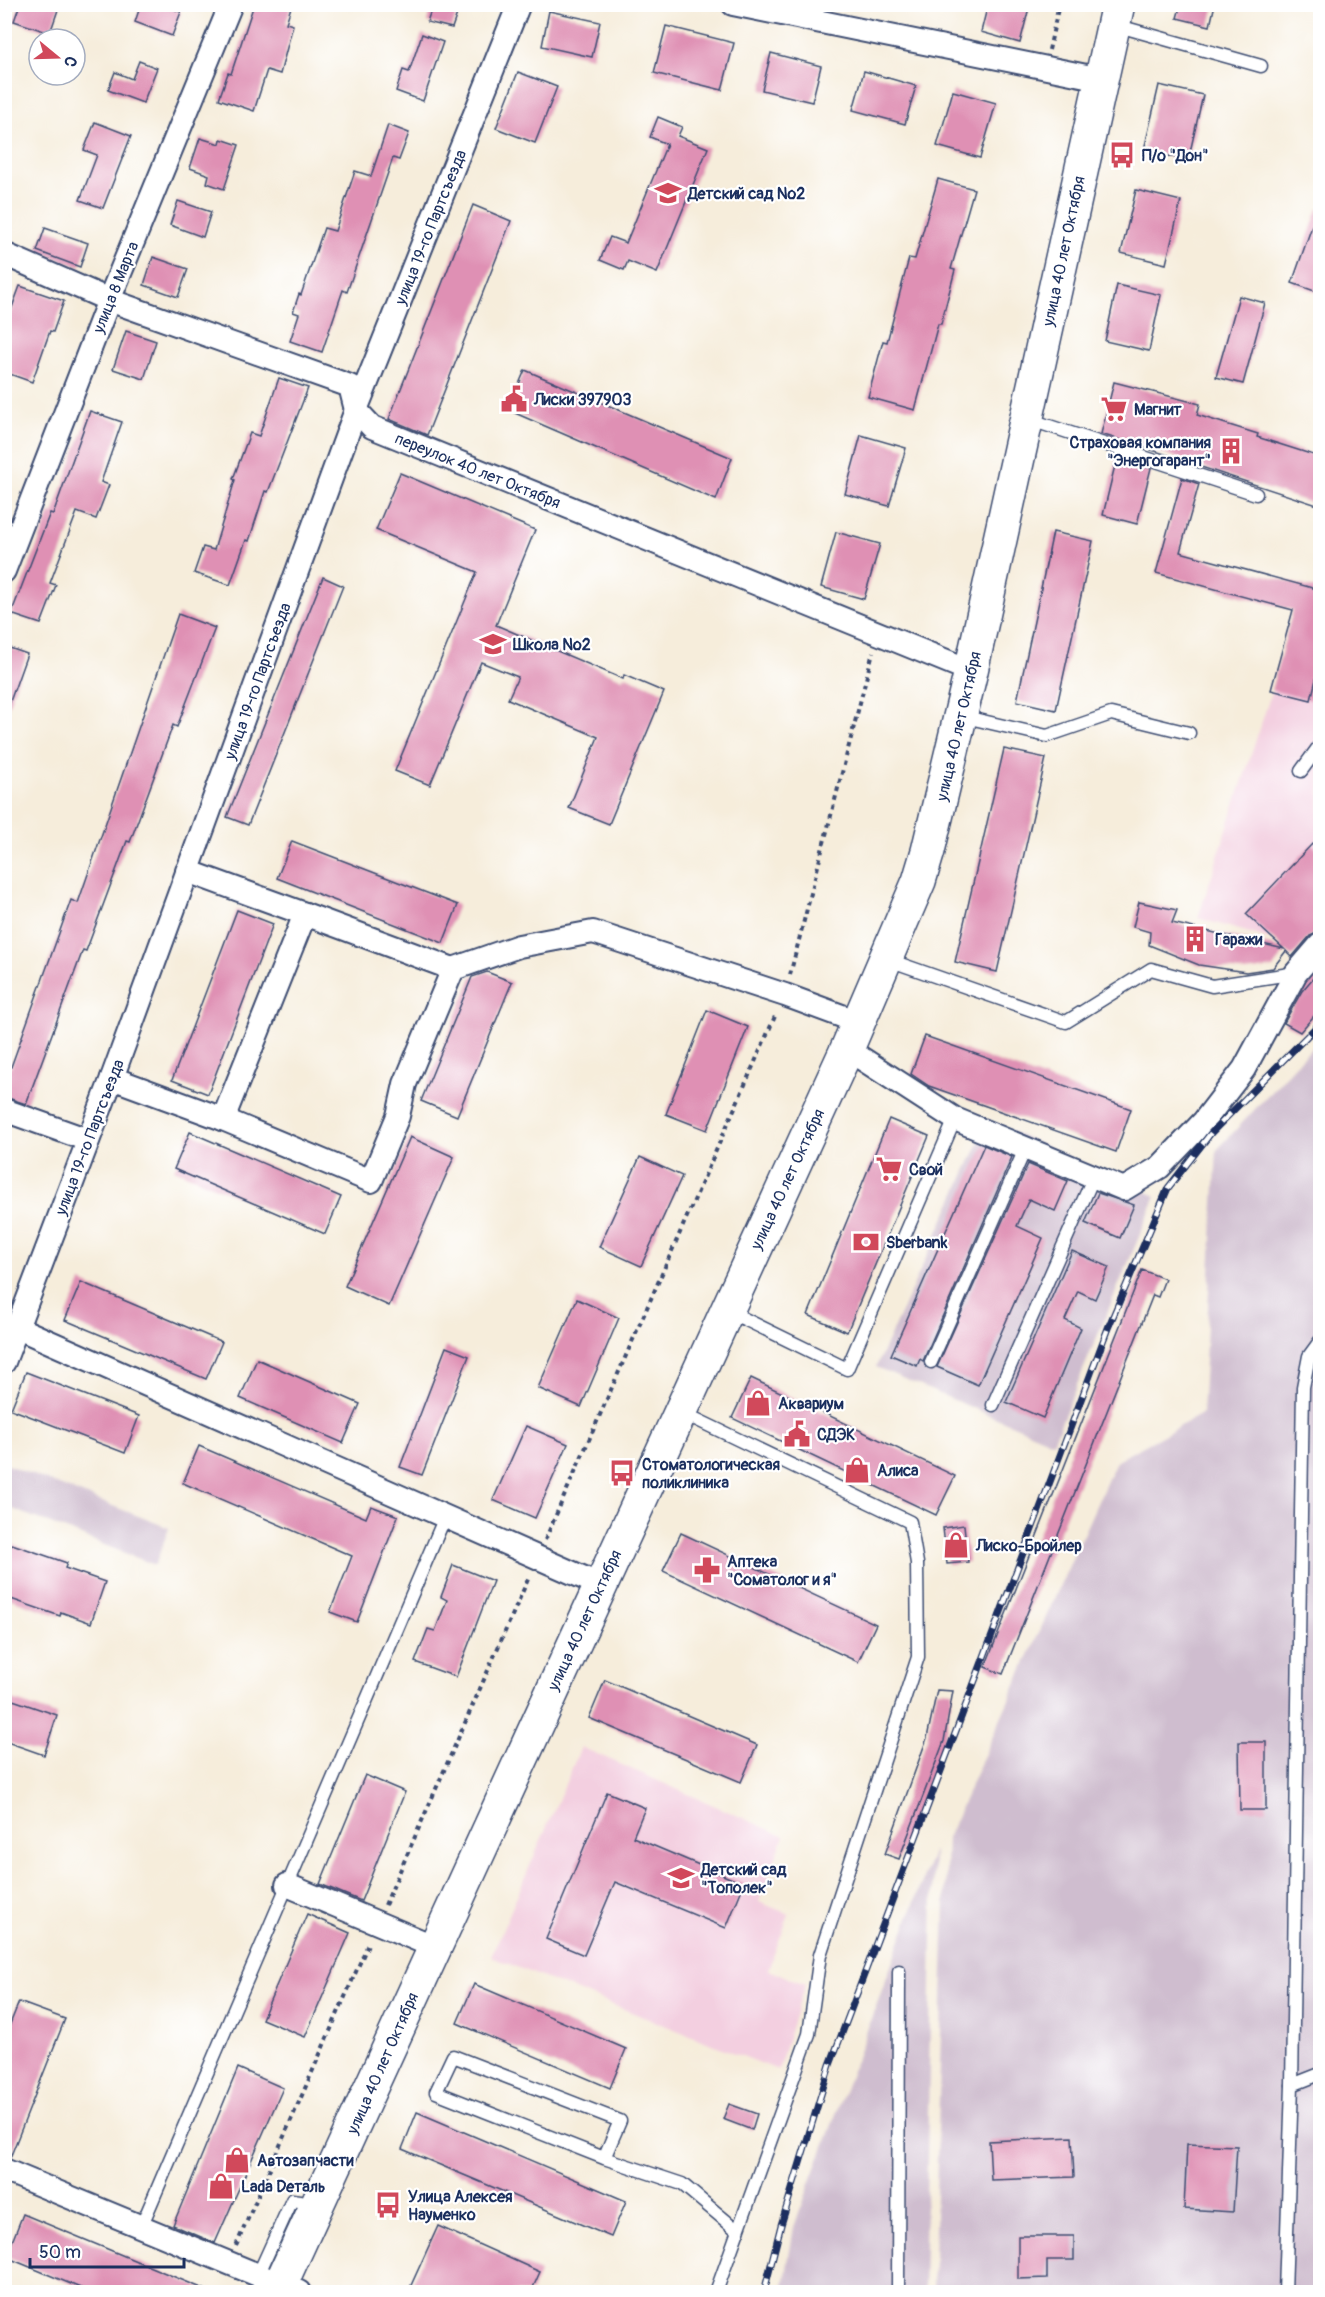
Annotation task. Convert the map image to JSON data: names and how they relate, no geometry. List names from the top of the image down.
{
  "streets": {
    "main road": ["улица 40 лет Октября"],
    "street": ["улица 19-го Партсъезда", "улица 8 Марта", "переулок 40 лет Октября"]
  },
  "crossings": [
    ["улица 19-го Партсъезда", "переулок 40 лет Октября"],
    ["улица 40 лет Октября", "переулок 40 лет Октября"],
    ["улица 8 Марта", "переулок 40 лет Октября"]
  ],
  "places": {
    "bus stop": ["П/о \"Дон\"", "Стоматологическая поликлиника", "Улица Алексея Науменко"],
    "school or university": ["Детский сад №2", "Школа №2", "Детский сад \"Тополек\""],
    "public building": ["Лиски 397903", "СДЭК"],
    "supermarket": ["Магнит", "Свой"],
    "building": ["Страховая компания \"Энергогарант\"", "Гаражи"],
    "bank": ["Sberbank"],
    "shop": [
      "Аквариум",
      "Алиса",
      "Лиско-Бройлер",
      "Автозапчасти",
      "Lada Dеталь"
    ],
    "pharmacy": ["Аптека \"Соматолог и я\""]
  },
  "scale_bar": "50 m",
  "north": "right"
}
